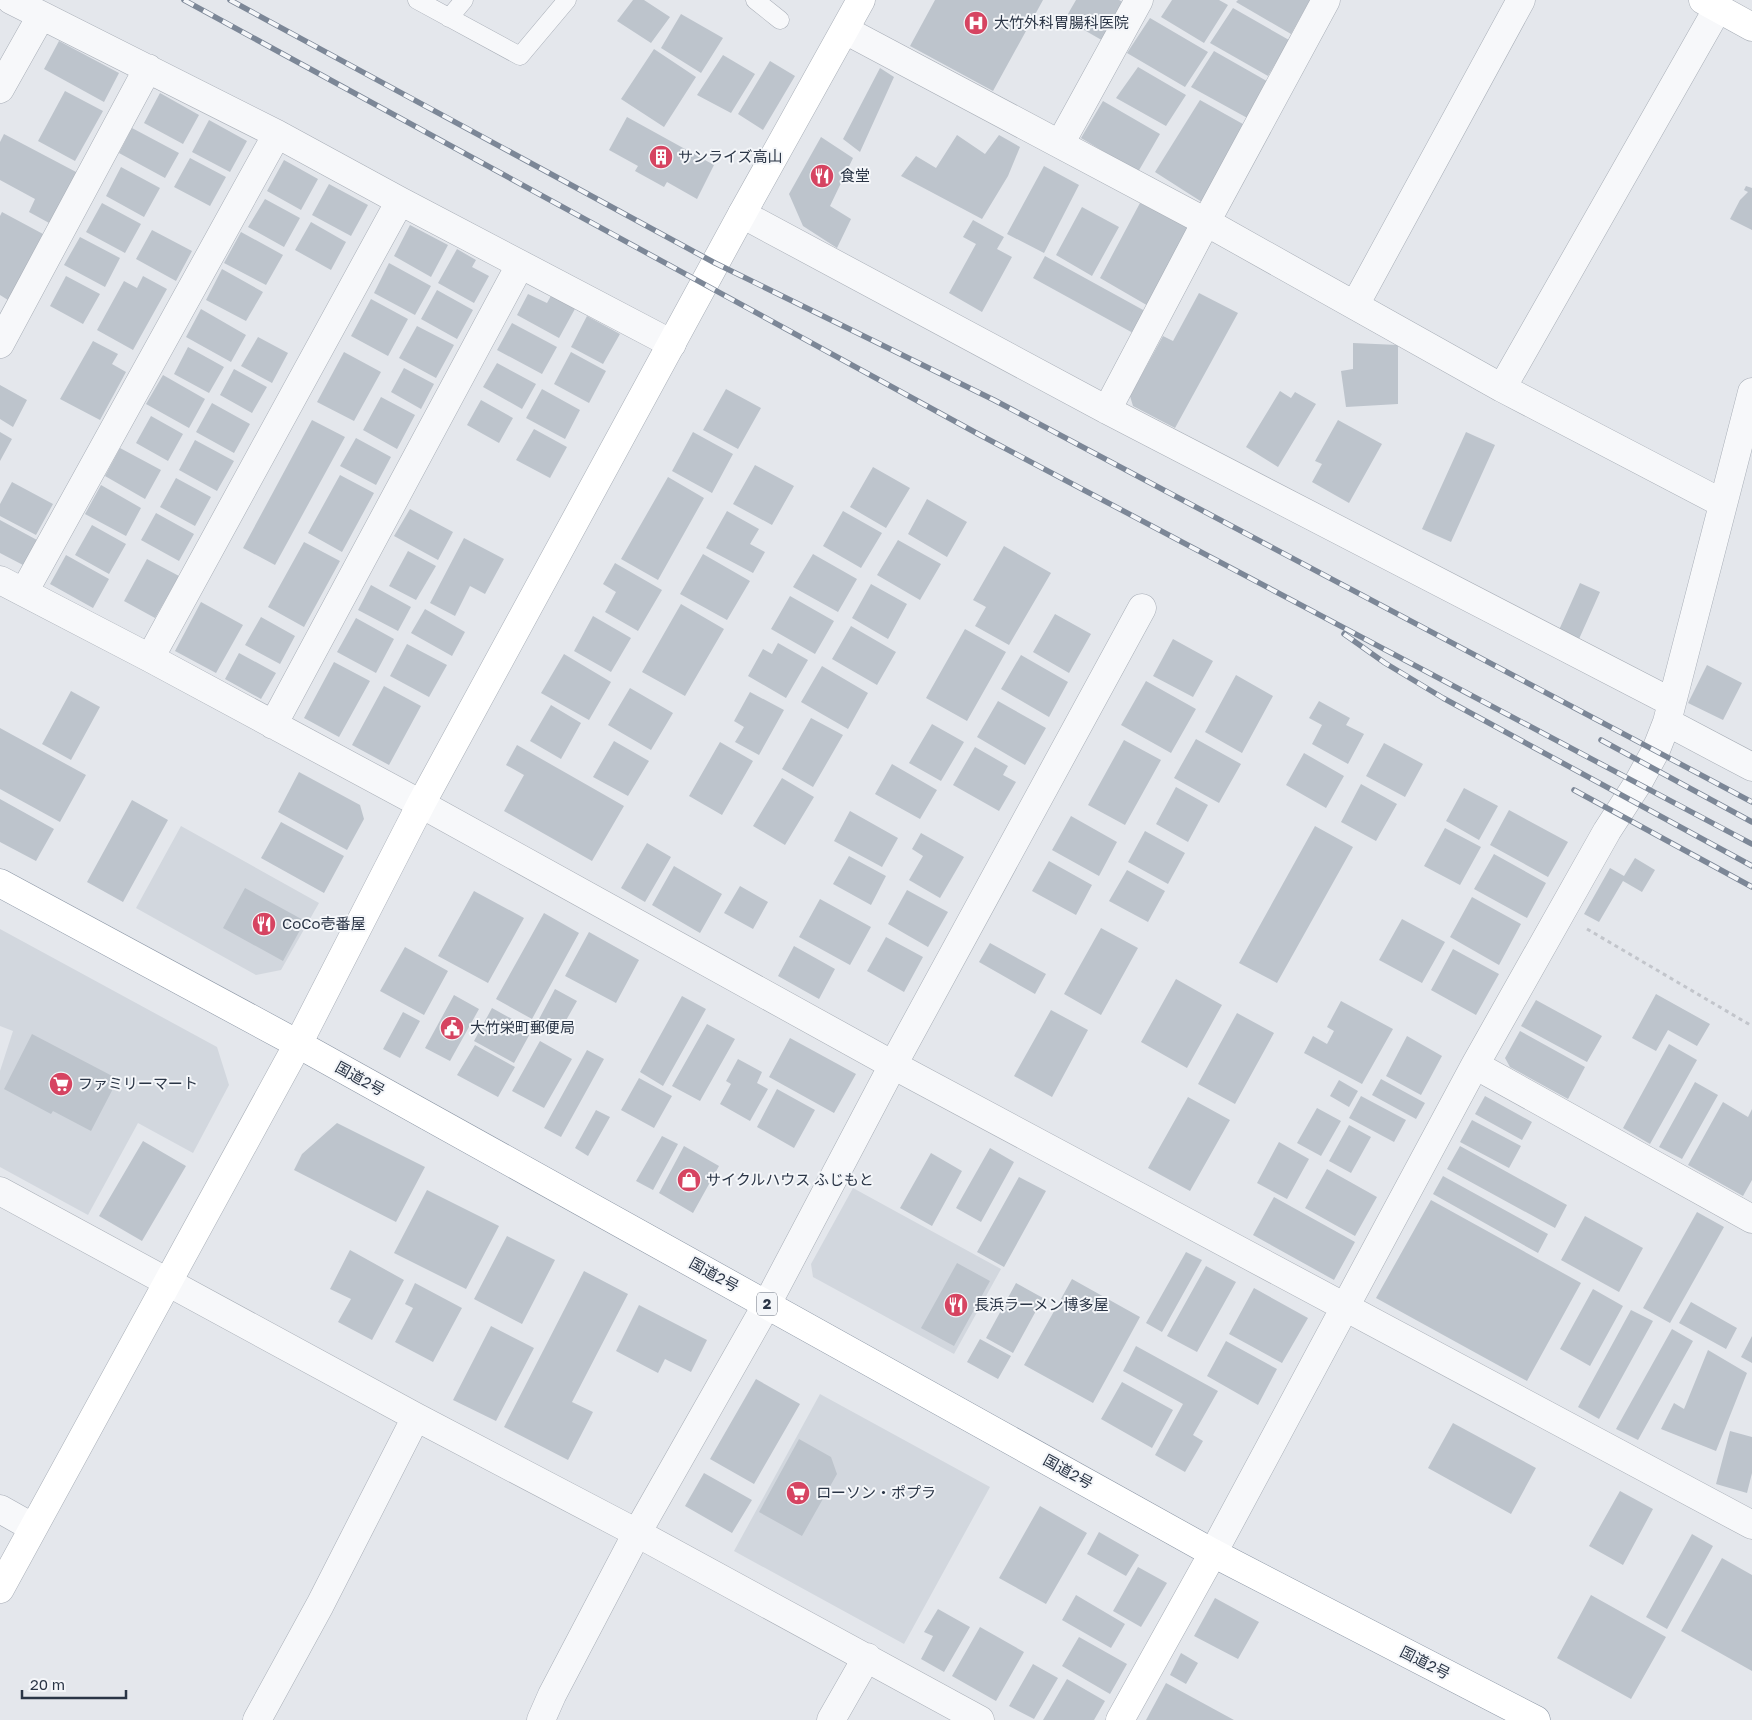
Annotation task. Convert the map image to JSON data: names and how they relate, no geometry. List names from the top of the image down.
{
  "streets": {
    "main road": ["国道2号", "2"]
  },
  "places": {
    "hospital": ["大竹外科胃腸科医院"],
    "building": ["サンライズ高山"],
    "restaurant": ["食堂", "CoCo壱番屋", "長浜ラーメン博多屋"],
    "public building": ["大竹栄町郵便局"],
    "supermarket": ["ファミリーマート", "ローソン・ポプラ"],
    "shop": ["サイクルハウス ふじもと"]
  },
  "scale_bar": "20 m"
}
